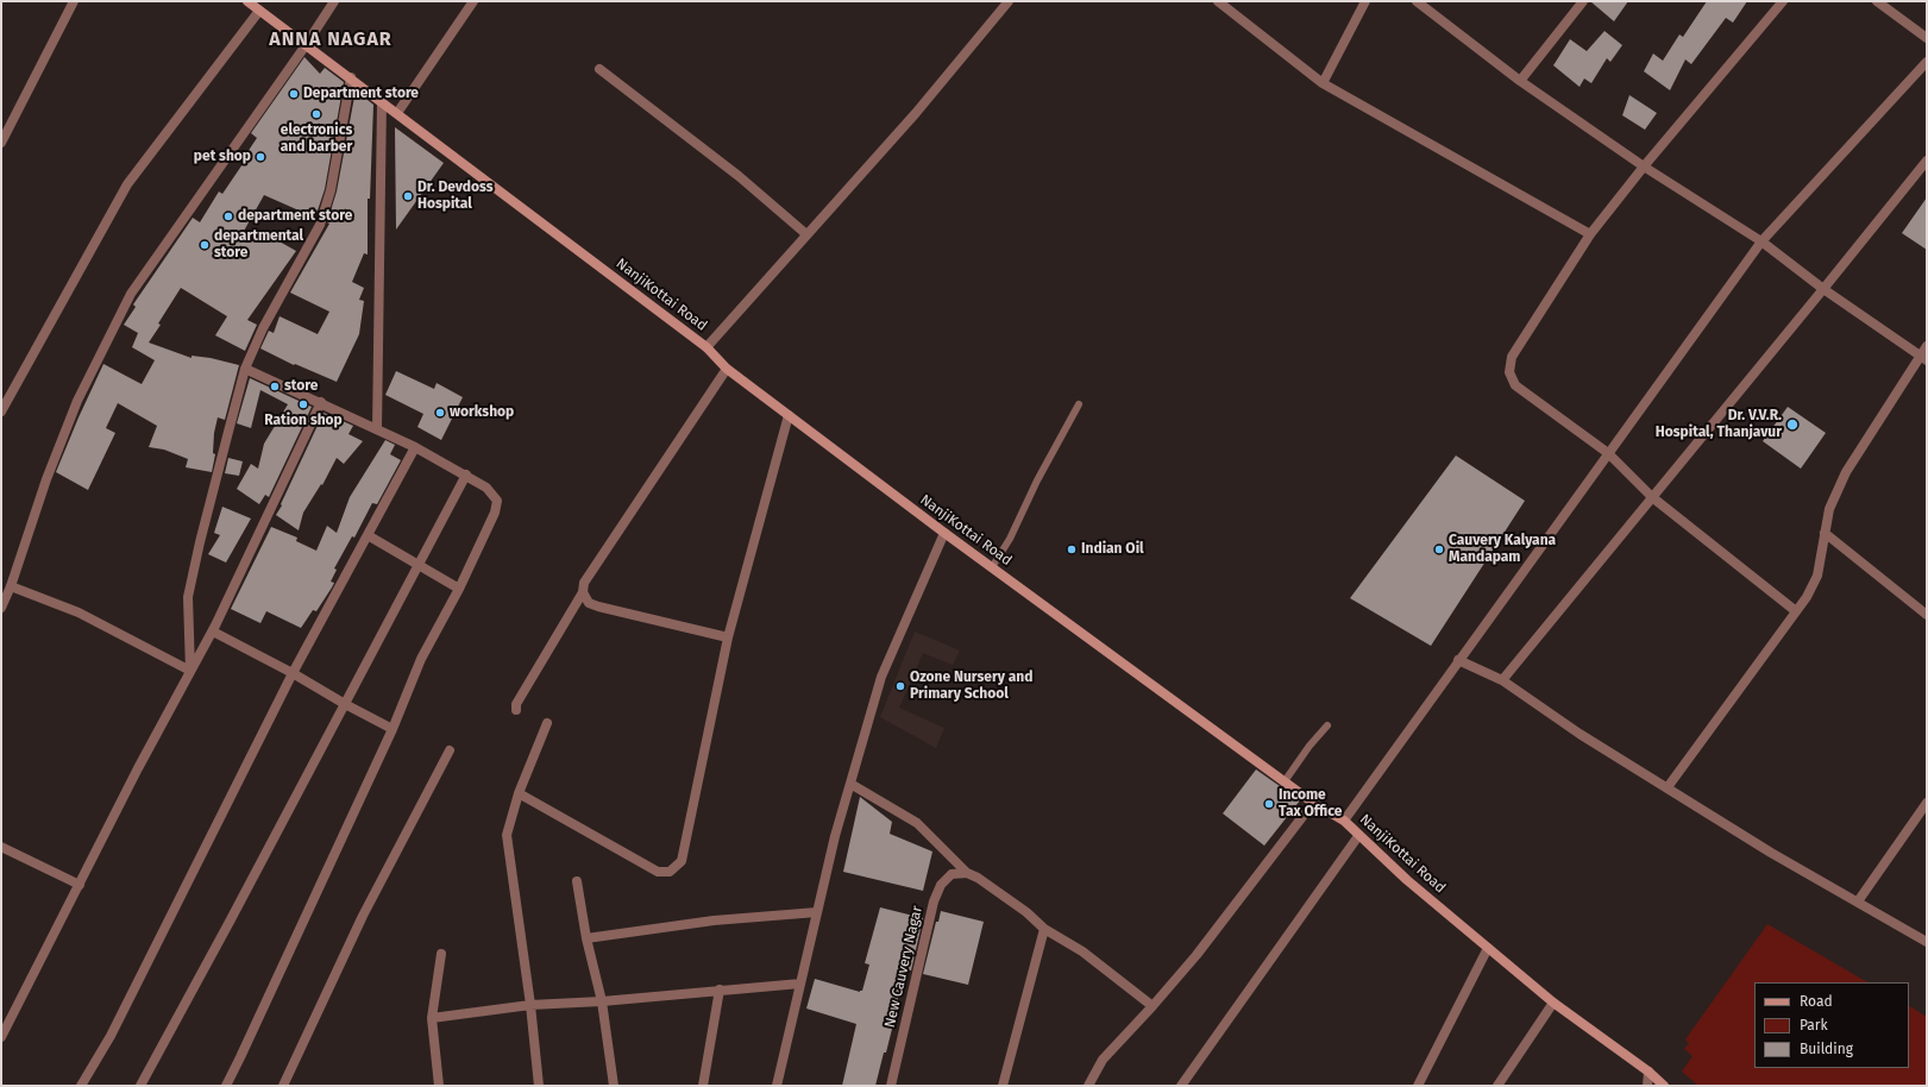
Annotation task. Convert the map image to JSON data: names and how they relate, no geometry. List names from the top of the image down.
{
  "streets": {
    "main road": ["NanjiKottai Road"],
    "street": ["New Cauvery Nagar"]
  },
  "districts": ["ANNA NAGAR"],
  "places": [
    "Department store",
    "electronics and barber",
    "pet shop",
    "Dr. Devdoss Hospital",
    "department store",
    "departmental store",
    "store",
    "Ration shop",
    "workshop",
    "Dr. V.V.R. Hospital, Thanjavur",
    "Indian Oil",
    "Cauvery Kalyana Mandapam",
    "Ozone Nursery and Primary School",
    "Income Tax Office"
  ],
  "legend": ["Road", "Park", "Building"]
}
